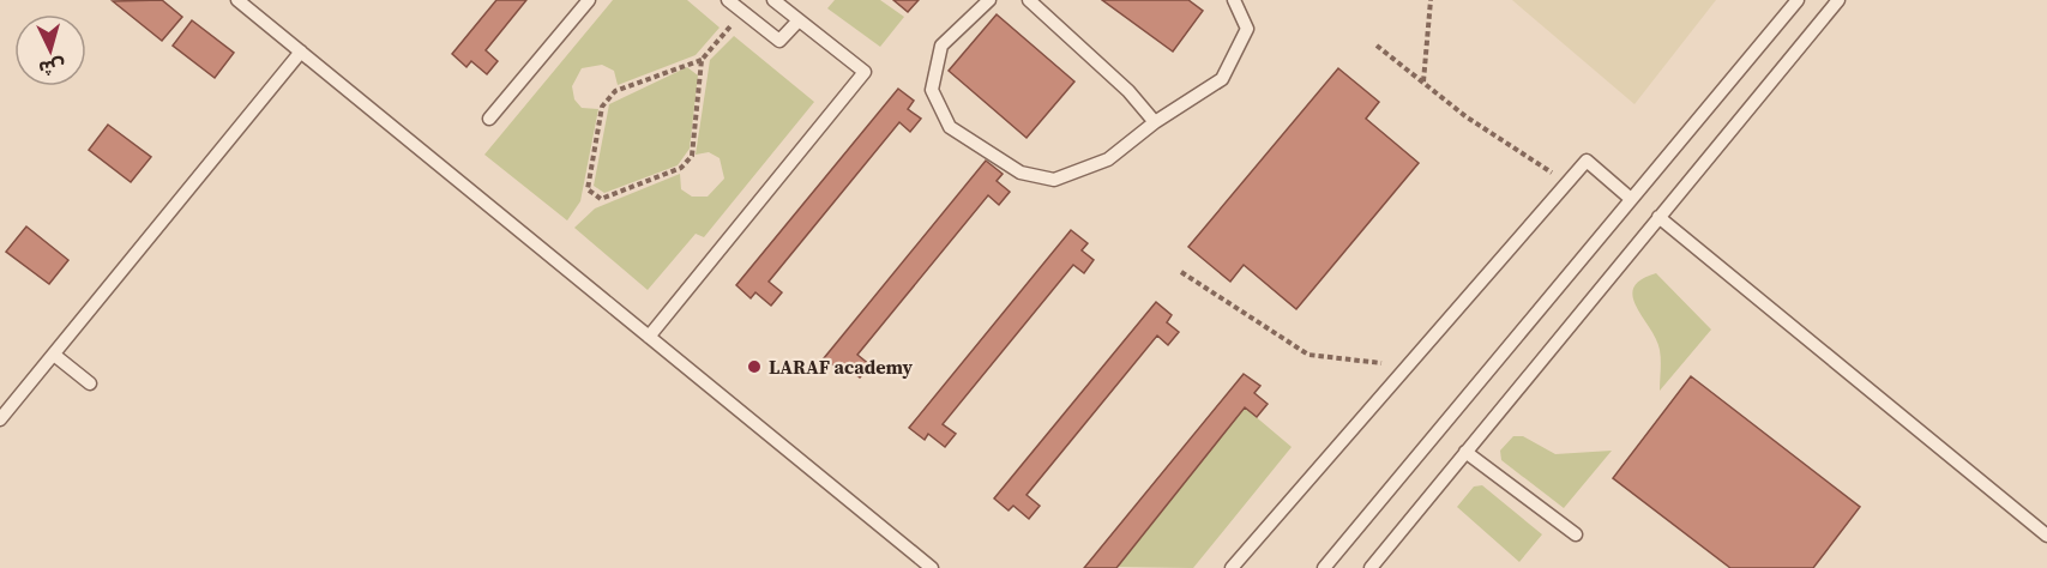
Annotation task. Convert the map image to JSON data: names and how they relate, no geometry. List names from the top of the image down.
{
  "places": ["LARAF academy"],
  "north": "bottom"
}
